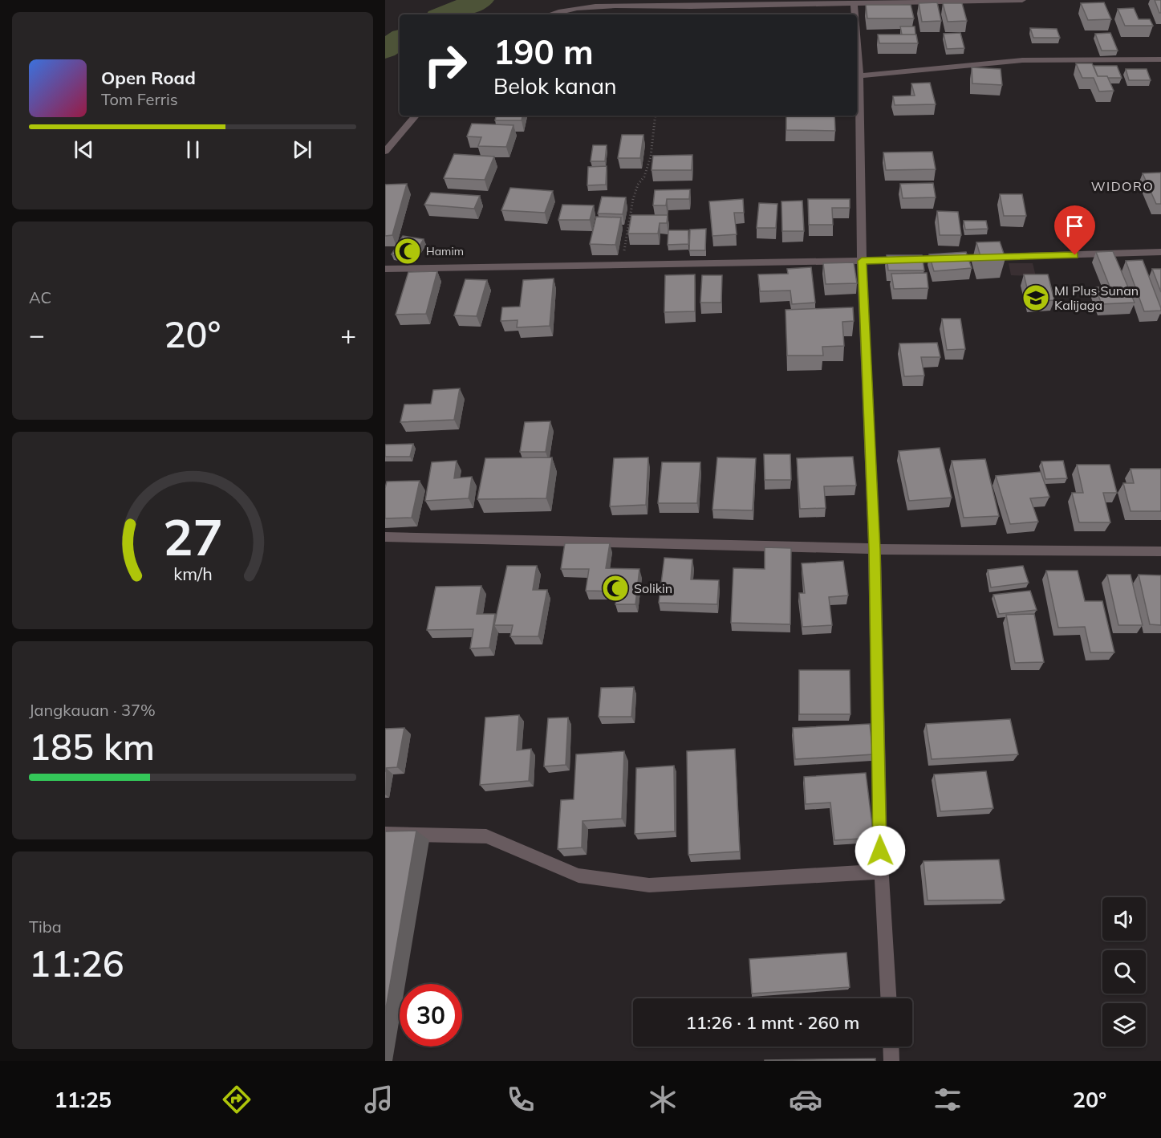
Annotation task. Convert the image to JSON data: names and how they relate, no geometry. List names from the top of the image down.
{
  "districts": ["WIDORO"],
  "places": {
    "mosque": ["Hamim", "Solikin"],
    "school or university": ["MI Plus Sunan Kalijaga"]
  },
  "page": {
    "turn": ["190 m", "Belok kanan"],
    "song": ["Open Road", "Tom Ferris"],
    "tile": [
      "AC",
      ["Jangkauan · 37%", "185 km"],
      ["Tiba", "11:26"]
    ],
    "heat": ["−", "20°", "+"],
    "limit": "30",
    "trip": "11:26 · 1 mnt · 260 m",
    "tabs": ["11:25", "20°"],
    "gauge": ["27", "km/h"]
  }
}
